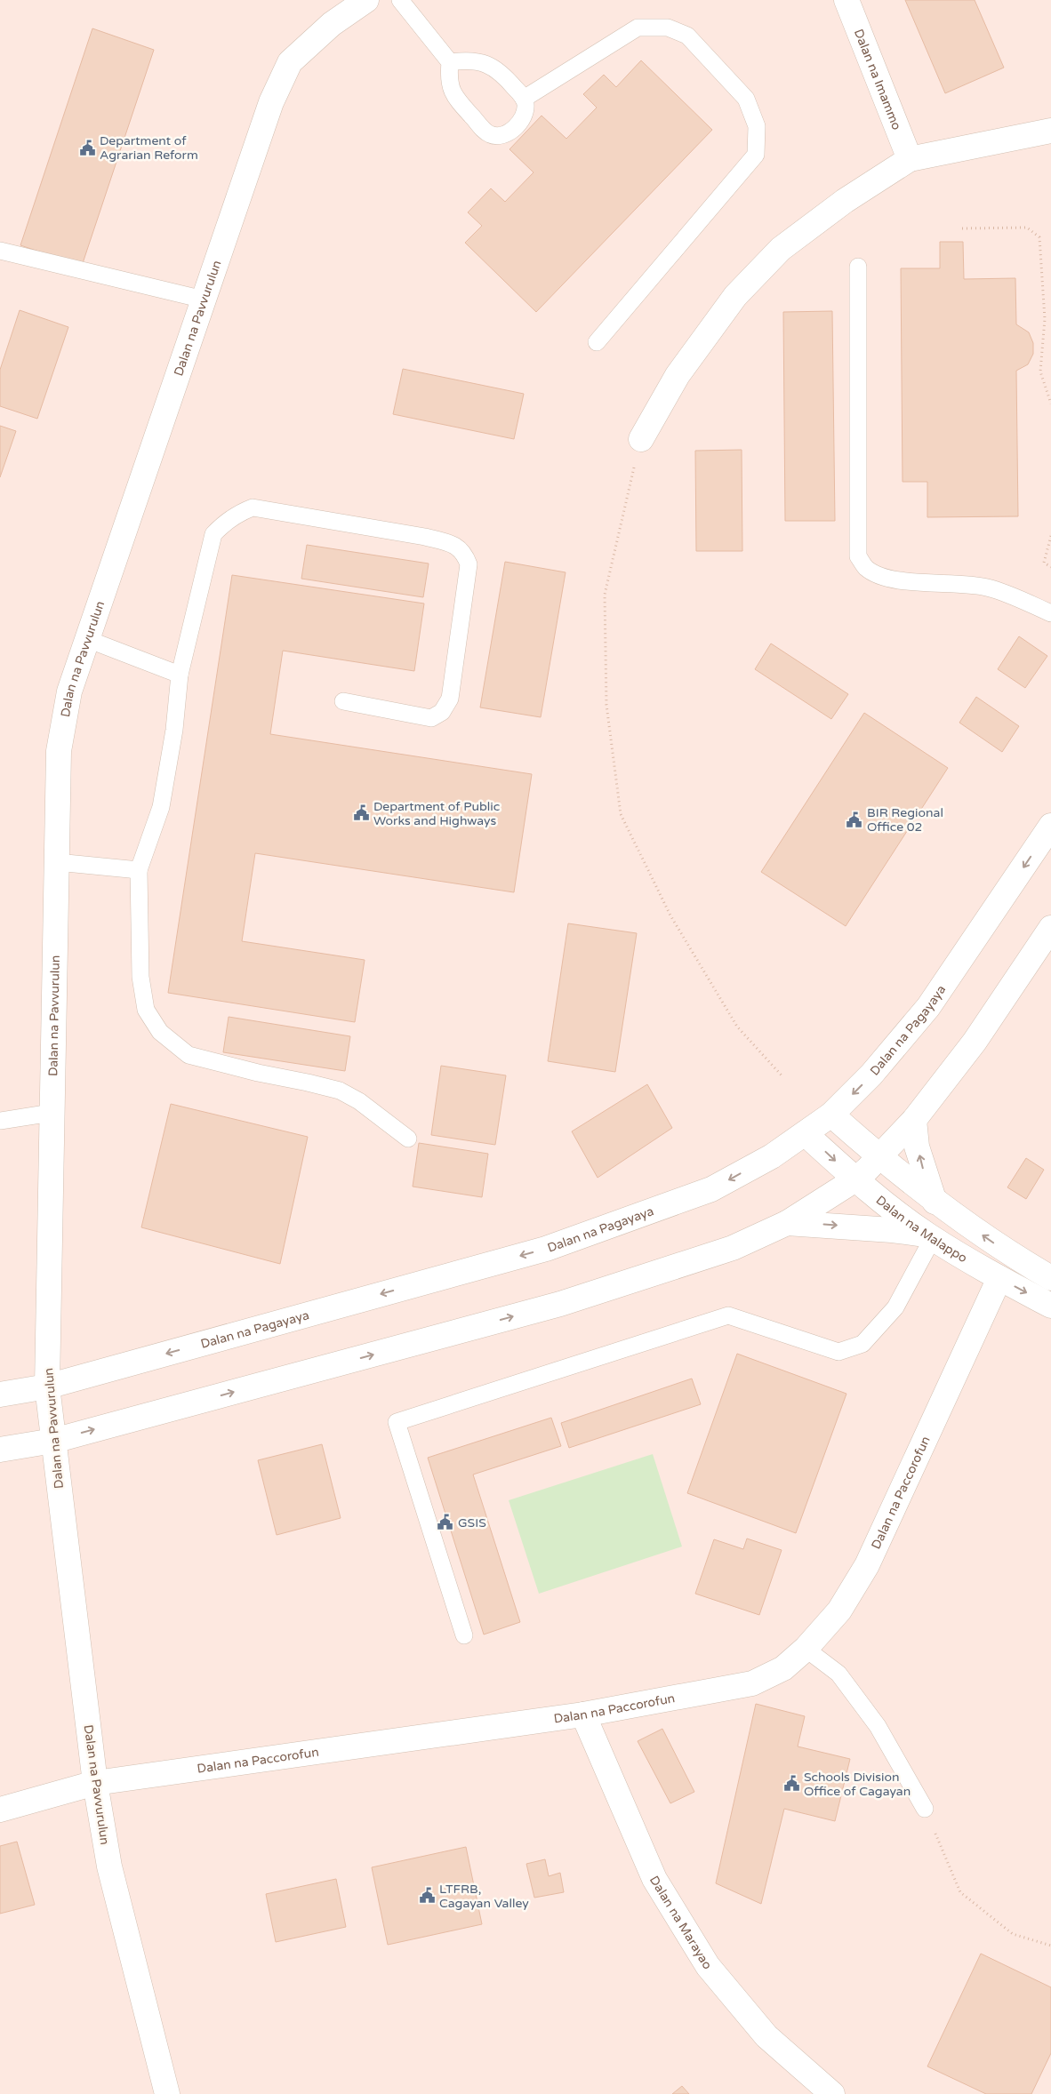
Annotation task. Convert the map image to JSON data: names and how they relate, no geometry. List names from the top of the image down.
{
  "streets": {
    "street": [
      "Dalan na Imammo",
      "Dalan na Pavvurulun",
      "Dalan na Pagayaya",
      "Dalan na Malappo",
      "Dalan na Paccorofun",
      "Dalan na Marayao"
    ]
  },
  "crossings": [
    ["Dalan na Pavvurulun", "Dalan na Pagayaya"],
    ["Dalan na Pavvurulun", "Dalan na Paccorofun"],
    ["Dalan na Pagayaya", "Dalan na Malappo"],
    ["Dalan na Malappo", "Dalan na Paccorofun"],
    ["Dalan na Paccorofun", "Dalan na Marayao"]
  ],
  "places": {
    "public building": [
      "Department of Agrarian Reform",
      "Department of Public Works and Highways",
      "BIR Regional Office 02",
      "GSIS",
      "Schools Division Office of Cagayan",
      "LTFRB, Cagayan Valley"
    ]
  }
}
